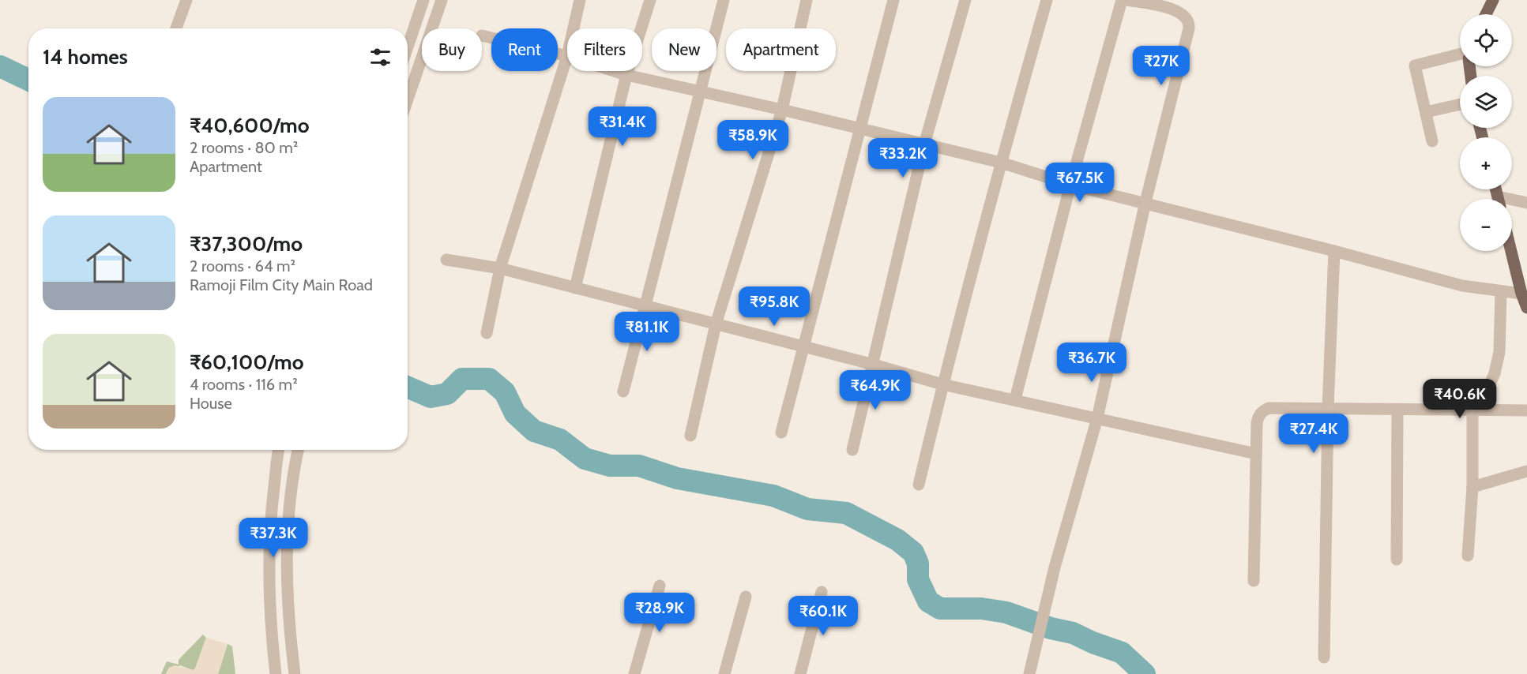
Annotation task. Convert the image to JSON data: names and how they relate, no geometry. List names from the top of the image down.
{
  "page": {
    "map_buttons": ["+", "−"],
    "chip": [
      "Buy",
      "Rent",
      "Filters",
      "New",
      "Apartment"
    ],
    "heading": "14 homes",
    "price": [
      "₹27K",
      "₹31.4K",
      "₹58.9K",
      "₹33.2K",
      "₹67.5K",
      "₹95.8K",
      "₹81.1K",
      "₹36.7K",
      "₹64.9K",
      "₹40.6K",
      "₹27.4K",
      "₹37.3K",
      "₹28.9K",
      "₹60.1K"
    ],
    "list": [
      {
        "name": "₹40,600/mo",
        "note": "2 rooms · 80 m² · Apartment"
      },
      {
        "name": "₹37,300/mo",
        "note": "2 rooms · 64 m² · Ramoji Film City Main Road"
      },
      {
        "name": "₹60,100/mo",
        "note": "4 rooms · 116 m² · House"
      }
    ]
  }
}
